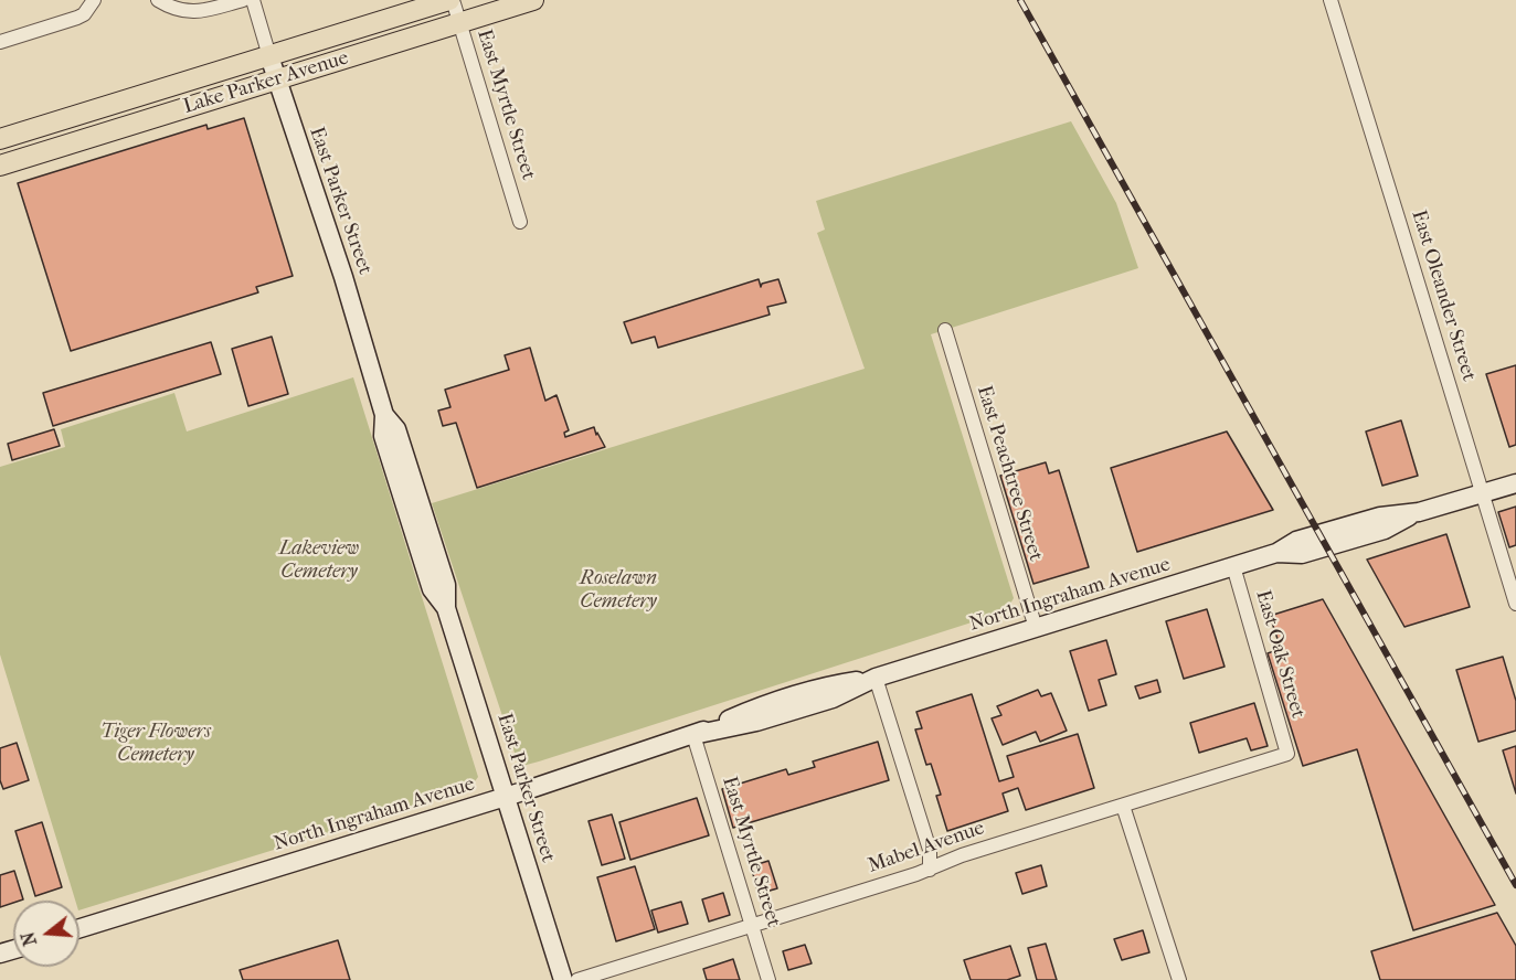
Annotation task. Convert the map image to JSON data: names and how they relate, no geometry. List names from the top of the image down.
{
  "streets": {
    "main road": ["Lake Parker Avenue"],
    "street": [
      "East Myrtle Street",
      "East Parker Street",
      "East Oleander Street",
      "East Peachtree Street",
      "North Ingraham Avenue",
      "East Oak Street",
      "Mabel Avenue"
    ]
  },
  "crossings": [
    ["Lake Parker Avenue", "East Myrtle Street"],
    ["Lake Parker Avenue", "East Parker Street"],
    ["East Myrtle Street", "North Ingraham Avenue"],
    ["East Myrtle Street", "Mabel Avenue"],
    ["East Parker Street", "North Ingraham Avenue"],
    ["East Oleander Street", "North Ingraham Avenue"],
    ["East Peachtree Street", "North Ingraham Avenue"],
    ["North Ingraham Avenue", "East Oak Street"],
    ["East Oak Street", "Mabel Avenue"]
  ],
  "parks": ["Lakeview Cemetery", "Roselawn Cemetery", "Tiger Flowers Cemetery"],
  "north": "left"
}
